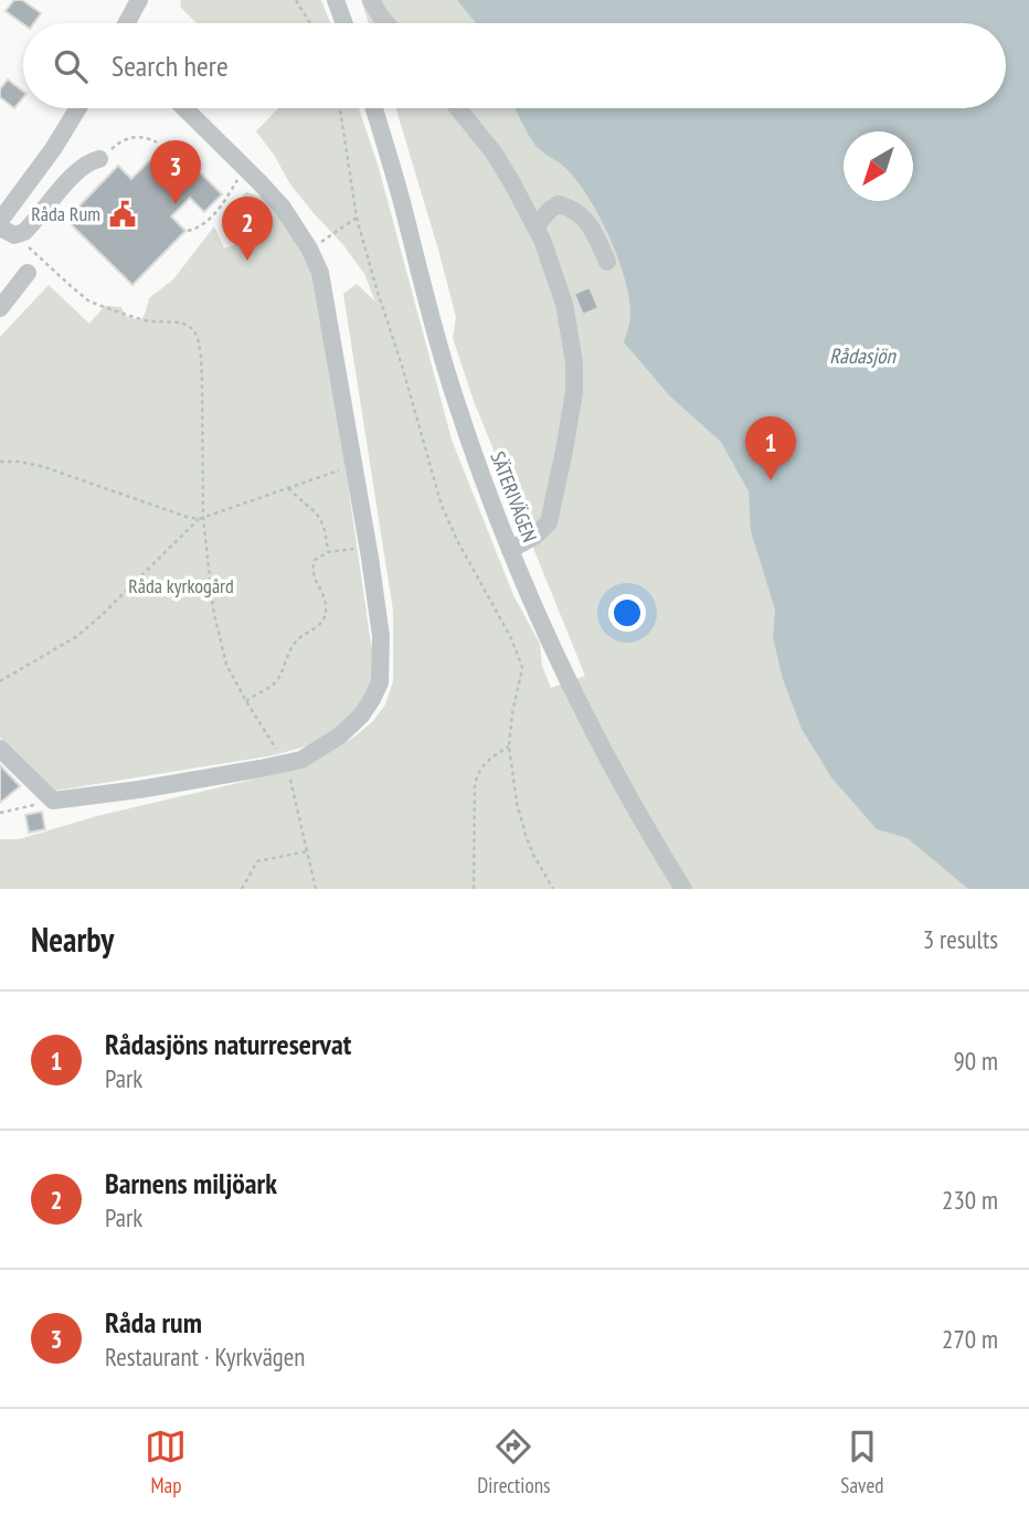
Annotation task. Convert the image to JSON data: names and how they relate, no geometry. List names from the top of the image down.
{
  "streets": {
    "street": ["SÄTERIVÄGEN"]
  },
  "water": ["Rådasjön"],
  "parks": ["Råda kyrkogård"],
  "places": {
    "public building": ["Råda Rum"]
  },
  "north": "bottom left",
  "page": {
    "search": "Search here",
    "pins": ["3", "2", "1"],
    "heading": ["Nearby", "3 results"],
    "list": [
      {
        "mark": "1",
        "name": "Rådasjöns naturreservat",
        "note": "Park",
        "value": "90 m"
      },
      {
        "mark": "2",
        "name": "Barnens miljöark",
        "note": "Park",
        "value": "230 m"
      },
      {
        "mark": "3",
        "name": "Råda rum",
        "note": "Restaurant · Kyrkvägen",
        "value": "270 m"
      }
    ],
    "nav": ["Map", "Directions", "Saved"]
  }
}
